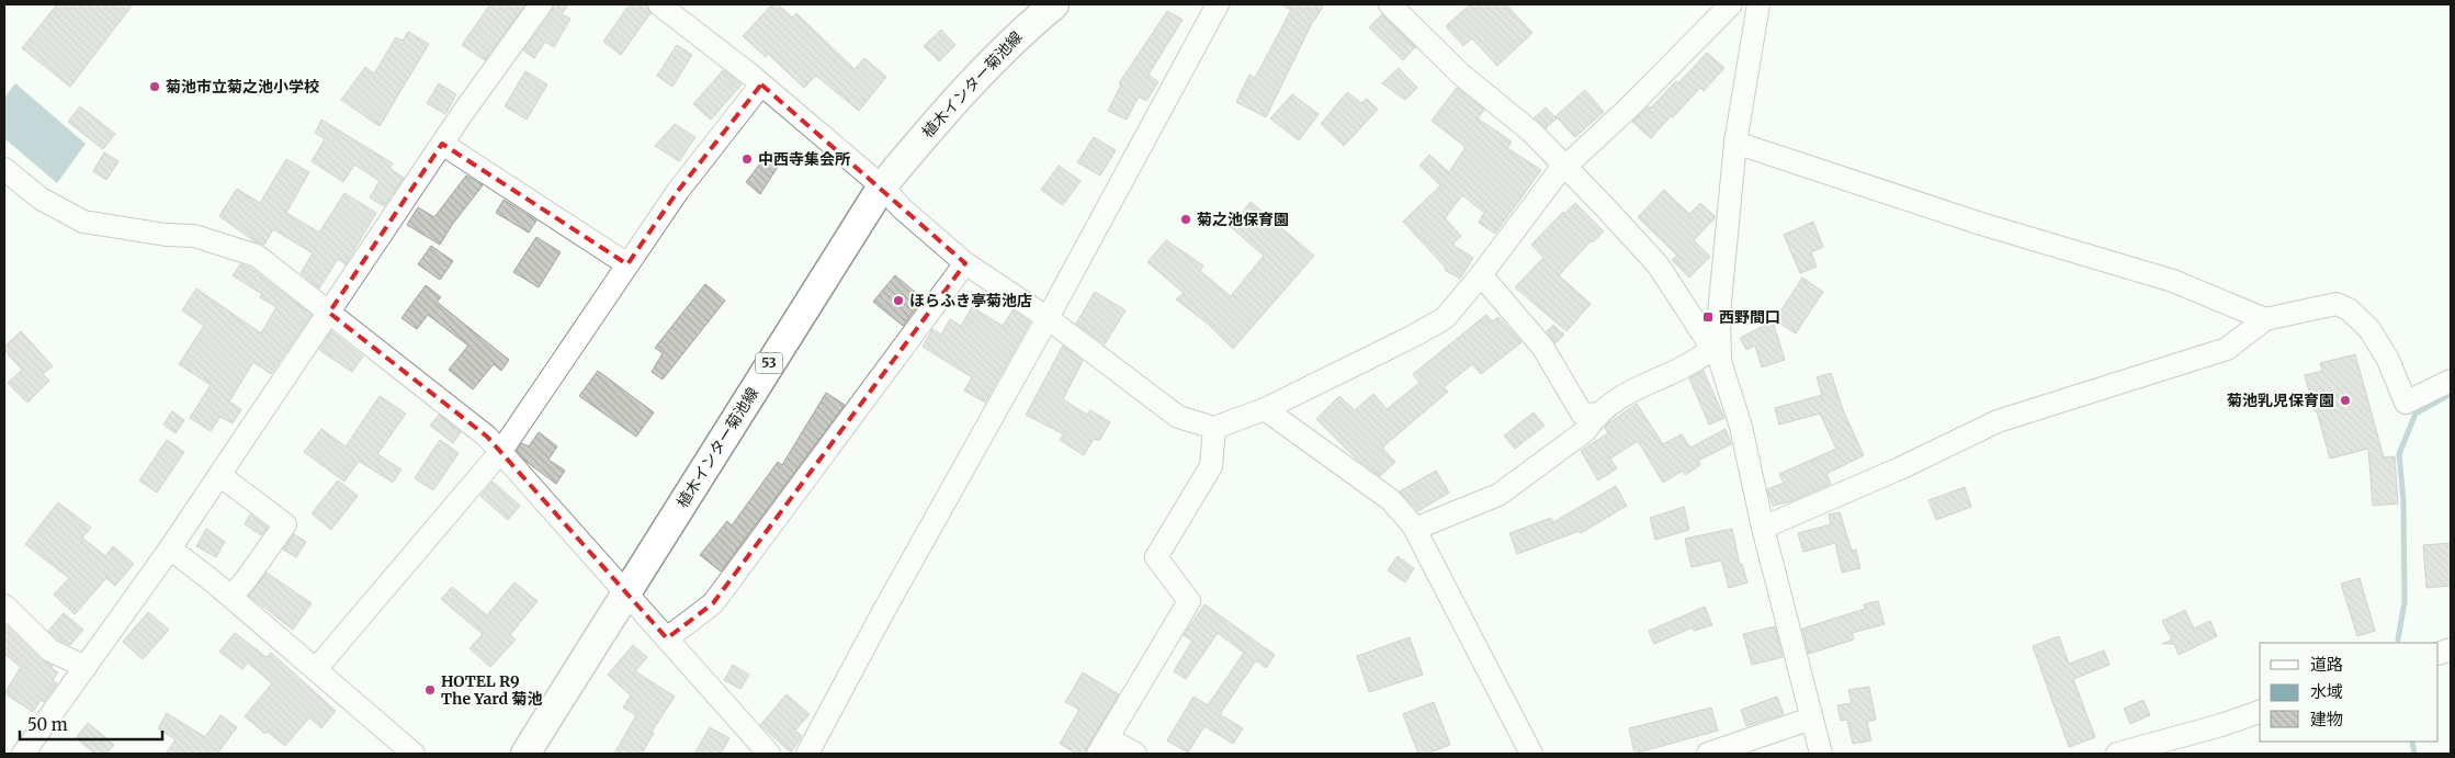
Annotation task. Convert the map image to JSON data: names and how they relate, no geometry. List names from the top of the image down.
{
  "streets": {
    "main road": ["植木インター菊池線", "53"]
  },
  "places": {
    "other": [
      "菊池市立菊之池小学校",
      "中西寺集会所",
      "菊之池保育園",
      "ほらふき亭菊池店",
      "菊池乳児保育園",
      "HOTEL R9 The Yard 菊池"
    ],
    "transit": ["西野間口"]
  },
  "legend": ["道路", "水域", "建物"],
  "scale_bar": "50 m"
}
